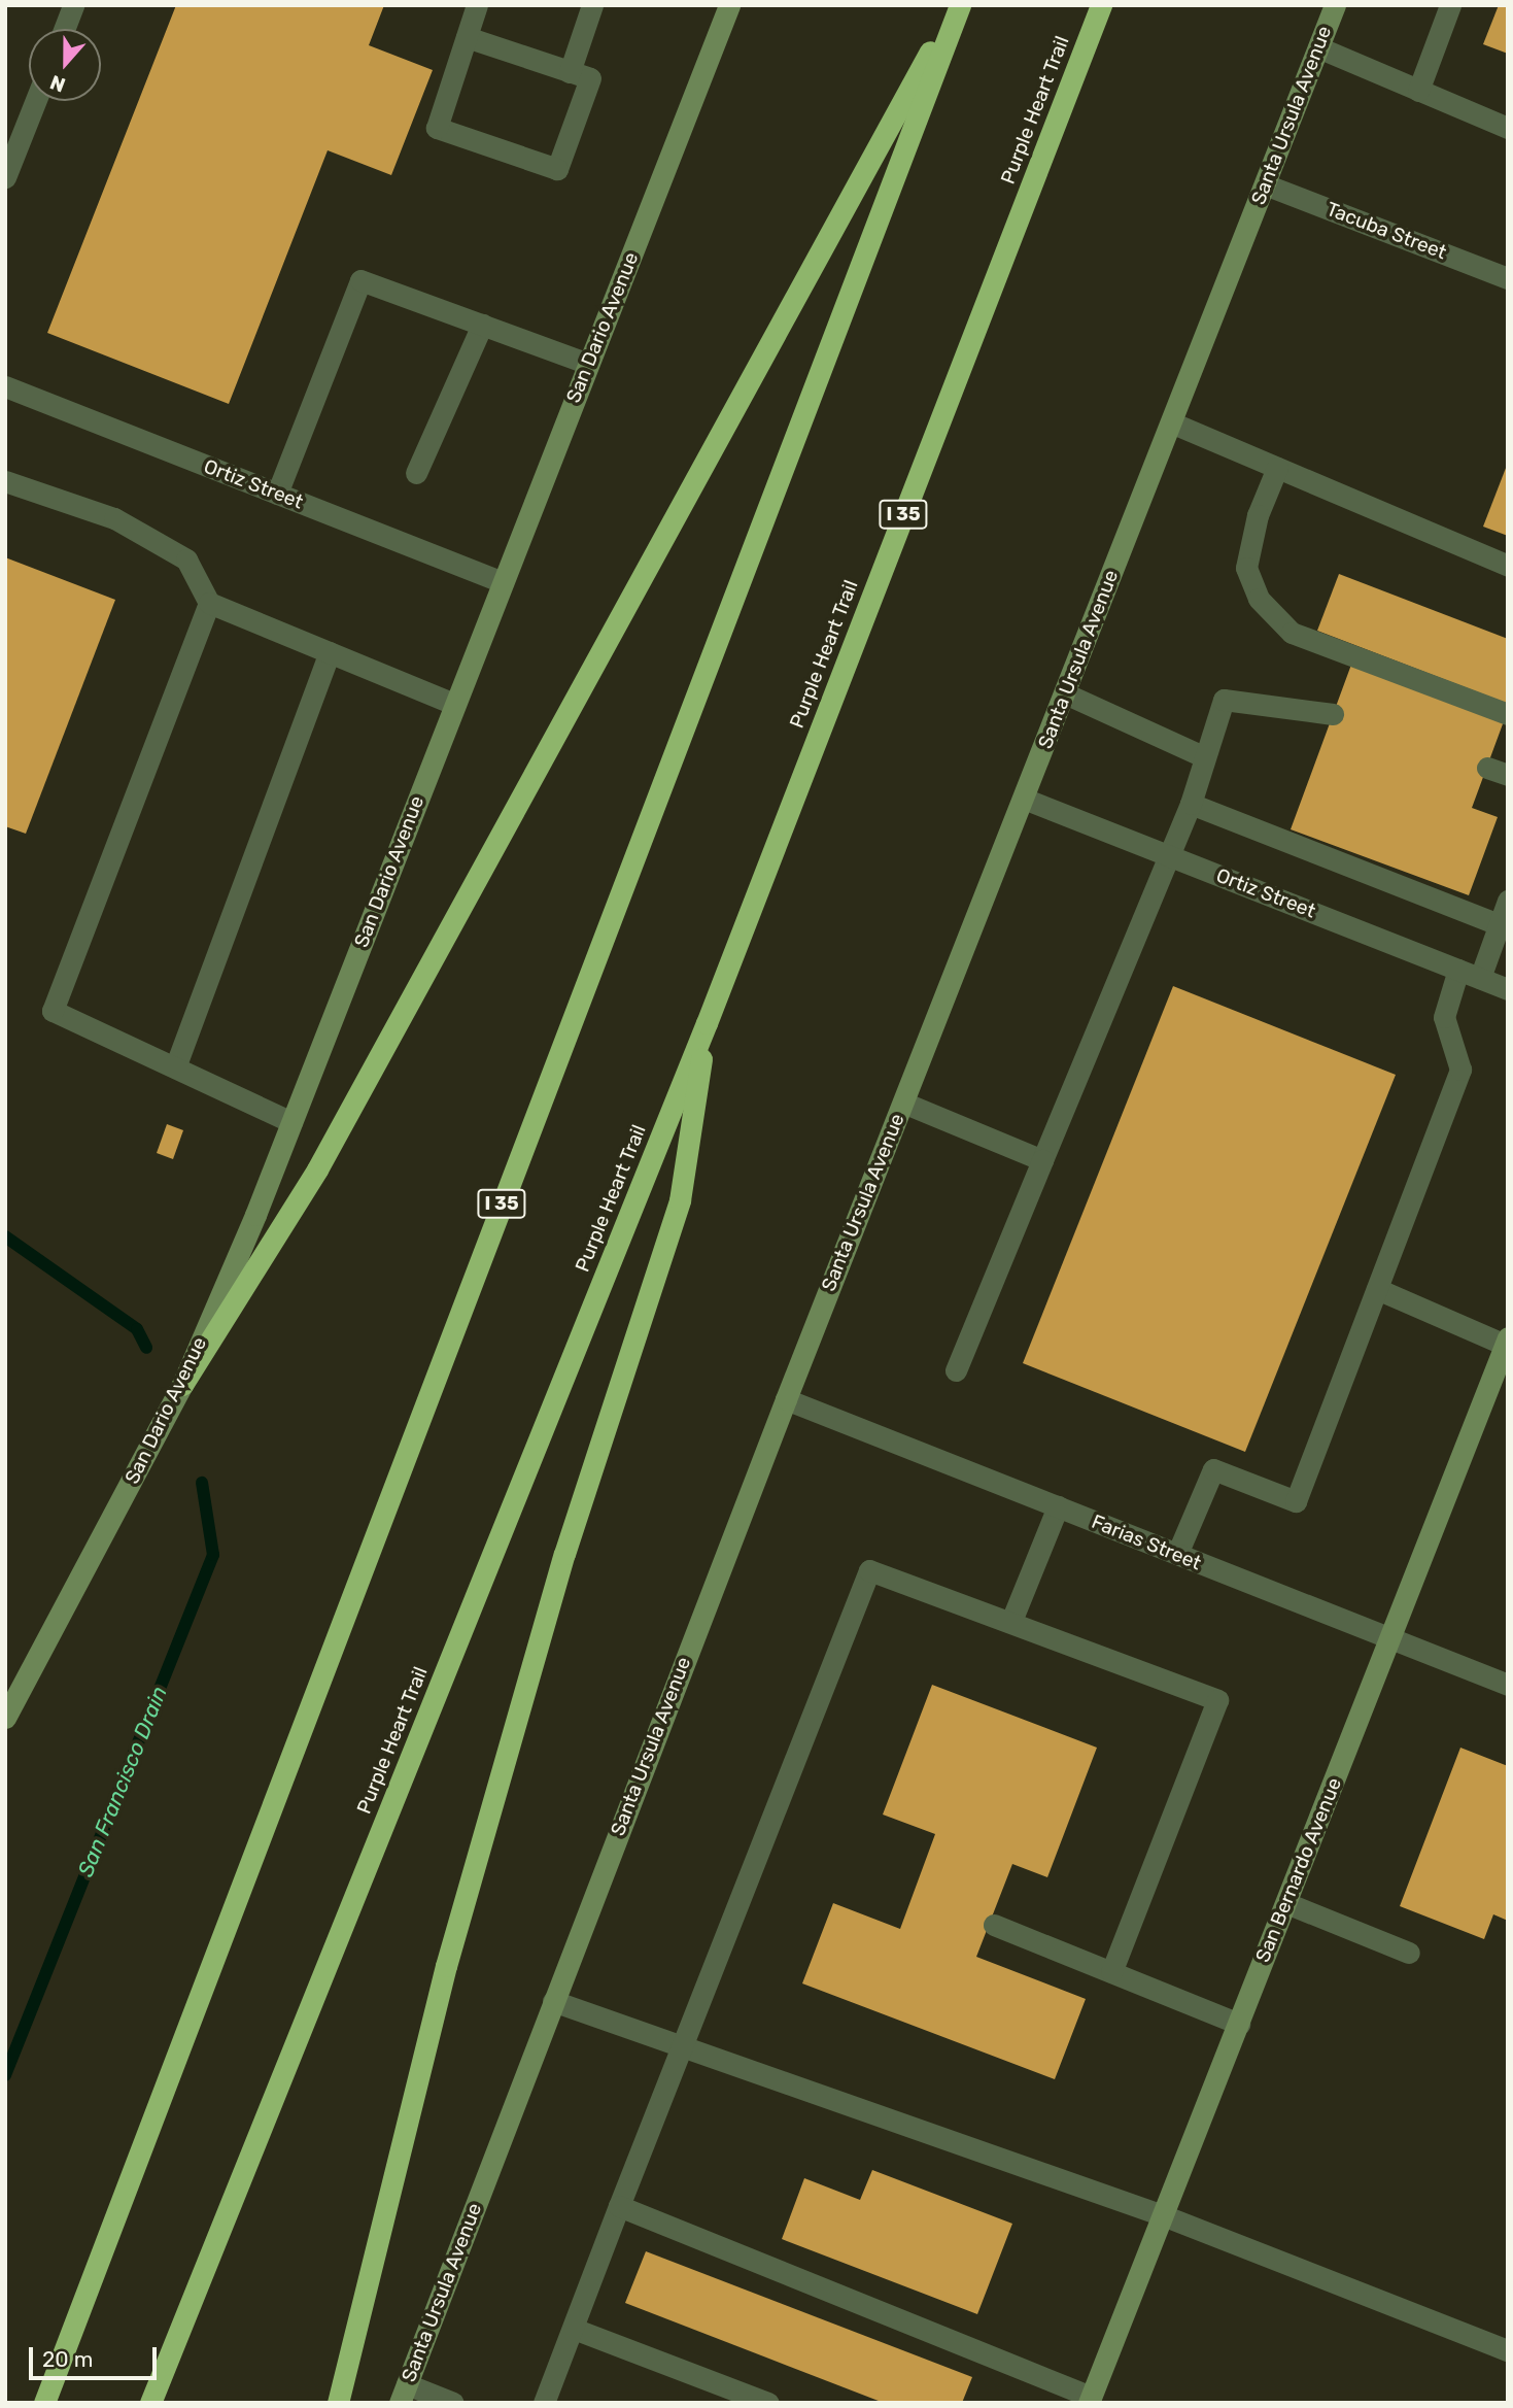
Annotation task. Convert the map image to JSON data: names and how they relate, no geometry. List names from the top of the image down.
{
  "streets": {
    "highway": ["Purple Heart Trail", "I 35"],
    "main road": ["Santa Ursula Avenue", "San Dario Avenue", "San Bernardo Avenue"],
    "street": ["Tacuba Street", "Ortiz Street", "Farias Street"]
  },
  "crossings": [
    ["Santa Ursula Avenue", "Tacuba Street"],
    ["Santa Ursula Avenue", "Ortiz Street"],
    ["Santa Ursula Avenue", "Farias Street"],
    ["San Dario Avenue", "Ortiz Street"],
    ["Farias Street", "San Bernardo Avenue"]
  ],
  "water": ["San Francisco Drain"],
  "scale_bar": "20 m",
  "north": "bottom"
}
